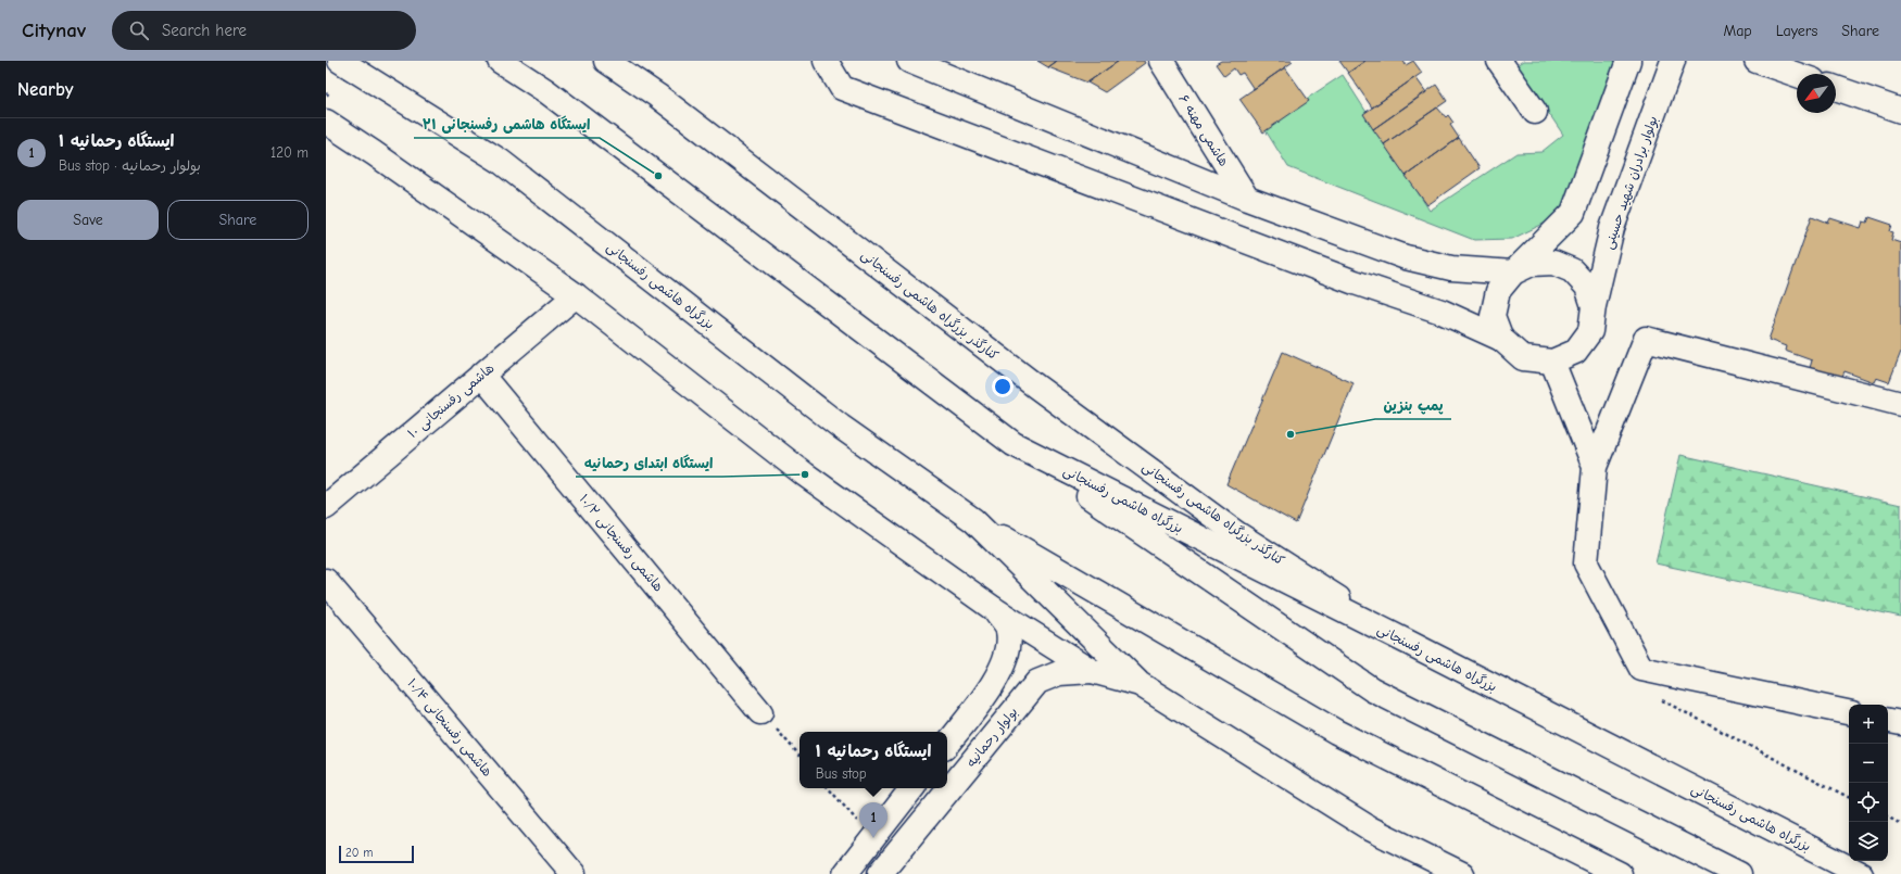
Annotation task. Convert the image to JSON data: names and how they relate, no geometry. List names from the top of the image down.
{
  "streets": {
    "main road": [
      "هاشمی مهنه ۶",
      "بولوار برادران شهید حسینی",
      "بزرگراه هاشمی رفسنجانی",
      "کنارگذر بزرگراه هاشمی رفسنجانی",
      "هاشمی رفسنجانی ۱۰",
      "هاشمی رفسنجانی ۱۰/۲",
      "هاشمی رفسنجانی ۱۰/۴",
      "بولوار رحمانیه"
    ]
  },
  "crossings": [
    ["بزرگراه هاشمی رفسنجانی", "کنارگذر بزرگراه هاشمی رفسنجانی"],
    ["هاشمی رفسنجانی ۱۰", "هاشمی رفسنجانی ۱۰/۲"]
  ],
  "places": ["ایستگاه هاشمی رفسنجانی ۲۱", "پمپ بنزین", "ایستگاه ابتدای رحمانیه"],
  "scale_bar": "20 m",
  "north": "bottom left",
  "page": {
    "header": "Citynav",
    "search": "Search here",
    "nav": ["Map", "Layers", "Share"],
    "heading": "Nearby",
    "list": [
      {
        "mark": "1",
        "name": "ایستگاه رحمانیه ۱",
        "note": "Bus stop · بولوار رحمانیه",
        "value": "120 m"
      }
    ],
    "buttons": ["Save", "Share"],
    "map_buttons": ["+", "−"],
    "popup": ["ایستگاه رحمانیه ۱", "Bus stop"],
    "pins": "1",
    "scale": "20 m"
  }
}
